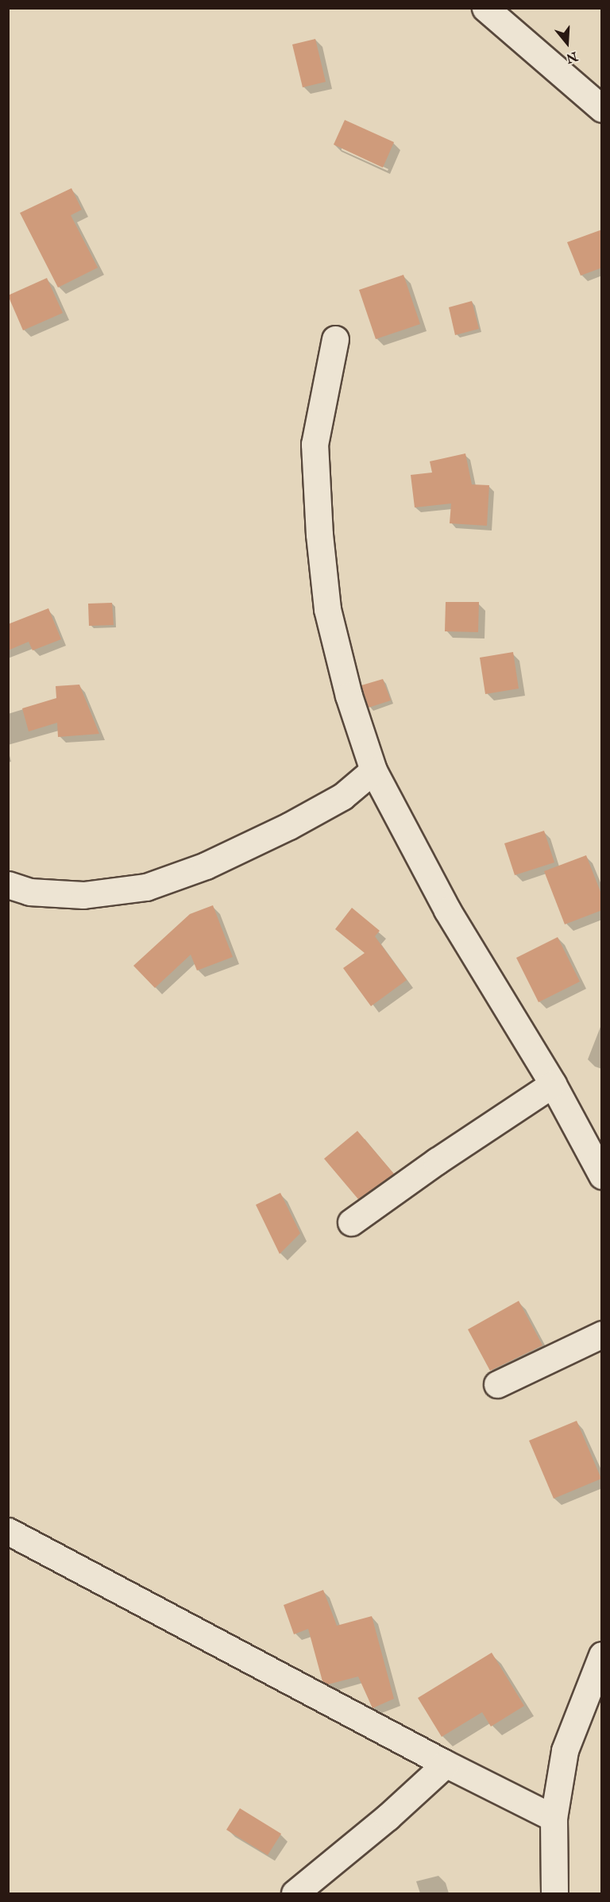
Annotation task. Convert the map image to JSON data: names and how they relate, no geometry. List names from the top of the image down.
{
  "north": "bottom"
}
